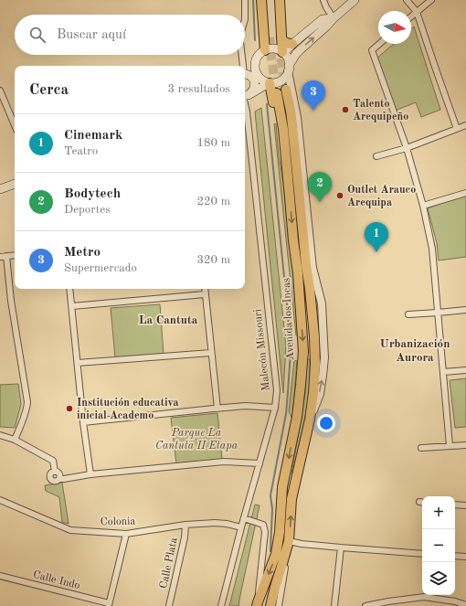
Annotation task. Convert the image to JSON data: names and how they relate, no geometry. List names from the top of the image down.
{
  "streets": {
    "main road": ["Avenida los Incas"],
    "street": [
      "Malecón Missouri",
      "Colonia",
      "Calle Plata",
      "Calle Indo"
    ]
  },
  "crossings": [
    ["Malecón Missouri", "Colonia"],
    ["Colonia", "Calle Plata"]
  ],
  "districts": ["La Cantuta", "Urbanización Aurora"],
  "parks": ["Parque La Cantuta II Etapa"],
  "places": ["Talento Arequipeño", "Outlet Arauco Arequipa", "Institución educativa inicial Academo"],
  "north": "right",
  "page": {
    "search": "Buscar aquí",
    "heading": ["Cerca", "3 resultados"],
    "pins": ["3", "2", "1"],
    "list": [
      {
        "mark": "1",
        "name": "Cinemark",
        "note": "Teatro",
        "value": "180 m"
      },
      {
        "mark": "2",
        "name": "Bodytech",
        "note": "Deportes",
        "value": "220 m"
      },
      {
        "mark": "3",
        "name": "Metro",
        "note": "Supermercado",
        "value": "320 m"
      }
    ],
    "map_buttons": ["+", "−"]
  }
}
